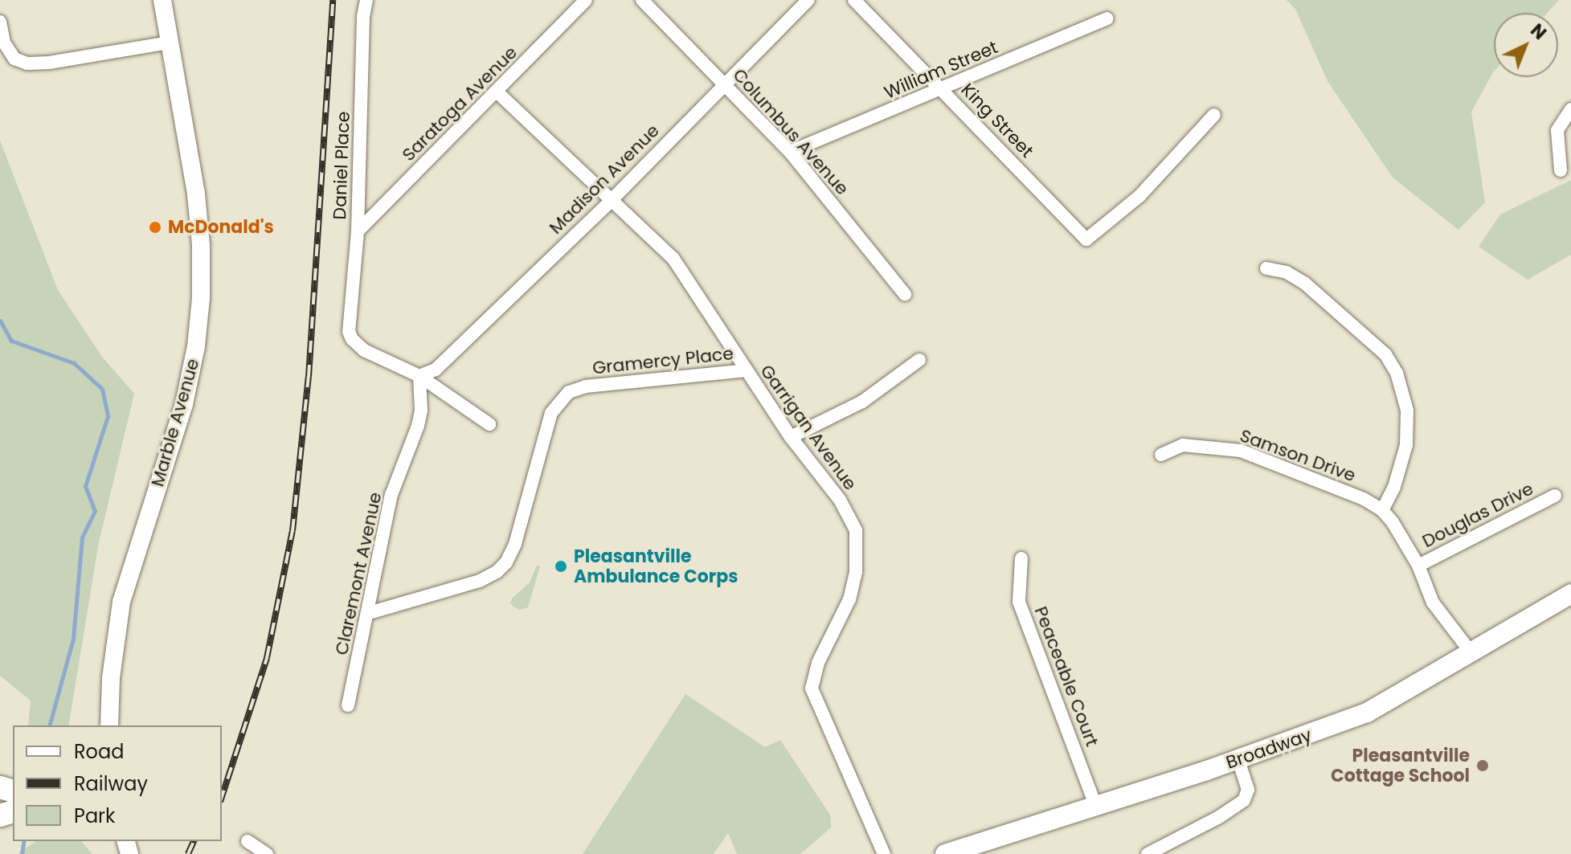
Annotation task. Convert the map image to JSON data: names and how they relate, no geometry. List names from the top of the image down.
{
  "streets": {
    "main road": ["Broadway"],
    "street": [
      "William Street",
      "Saratoga Avenue",
      "King Street",
      "Columbus Avenue",
      "Daniel Place",
      "Madison Avenue",
      "Gramercy Place",
      "Marble Avenue",
      "Garrigan Avenue",
      "Samson Drive",
      "Douglas Drive",
      "Claremont Avenue",
      "Peaceable Court"
    ]
  },
  "crossings": [
    ["William Street", "King Street"],
    ["William Street", "Columbus Avenue"],
    ["Saratoga Avenue", "Daniel Place"],
    ["Saratoga Avenue", "Garrigan Avenue"],
    ["Columbus Avenue", "Madison Avenue"],
    ["Daniel Place", "Madison Avenue"],
    ["Daniel Place", "Claremont Avenue"],
    ["Madison Avenue", "Garrigan Avenue"],
    ["Madison Avenue", "Claremont Avenue"],
    ["Gramercy Place", "Garrigan Avenue"],
    ["Gramercy Place", "Claremont Avenue"],
    ["Samson Drive", "Douglas Drive"],
    ["Douglas Drive", "Broadway"],
    ["Peaceable Court", "Broadway"]
  ],
  "places": ["McDonald's", "Pleasantville Ambulance Corps", "Pleasantville Cottage School"],
  "legend": ["Road", "Railway", "Park"],
  "north": "top right"
}
